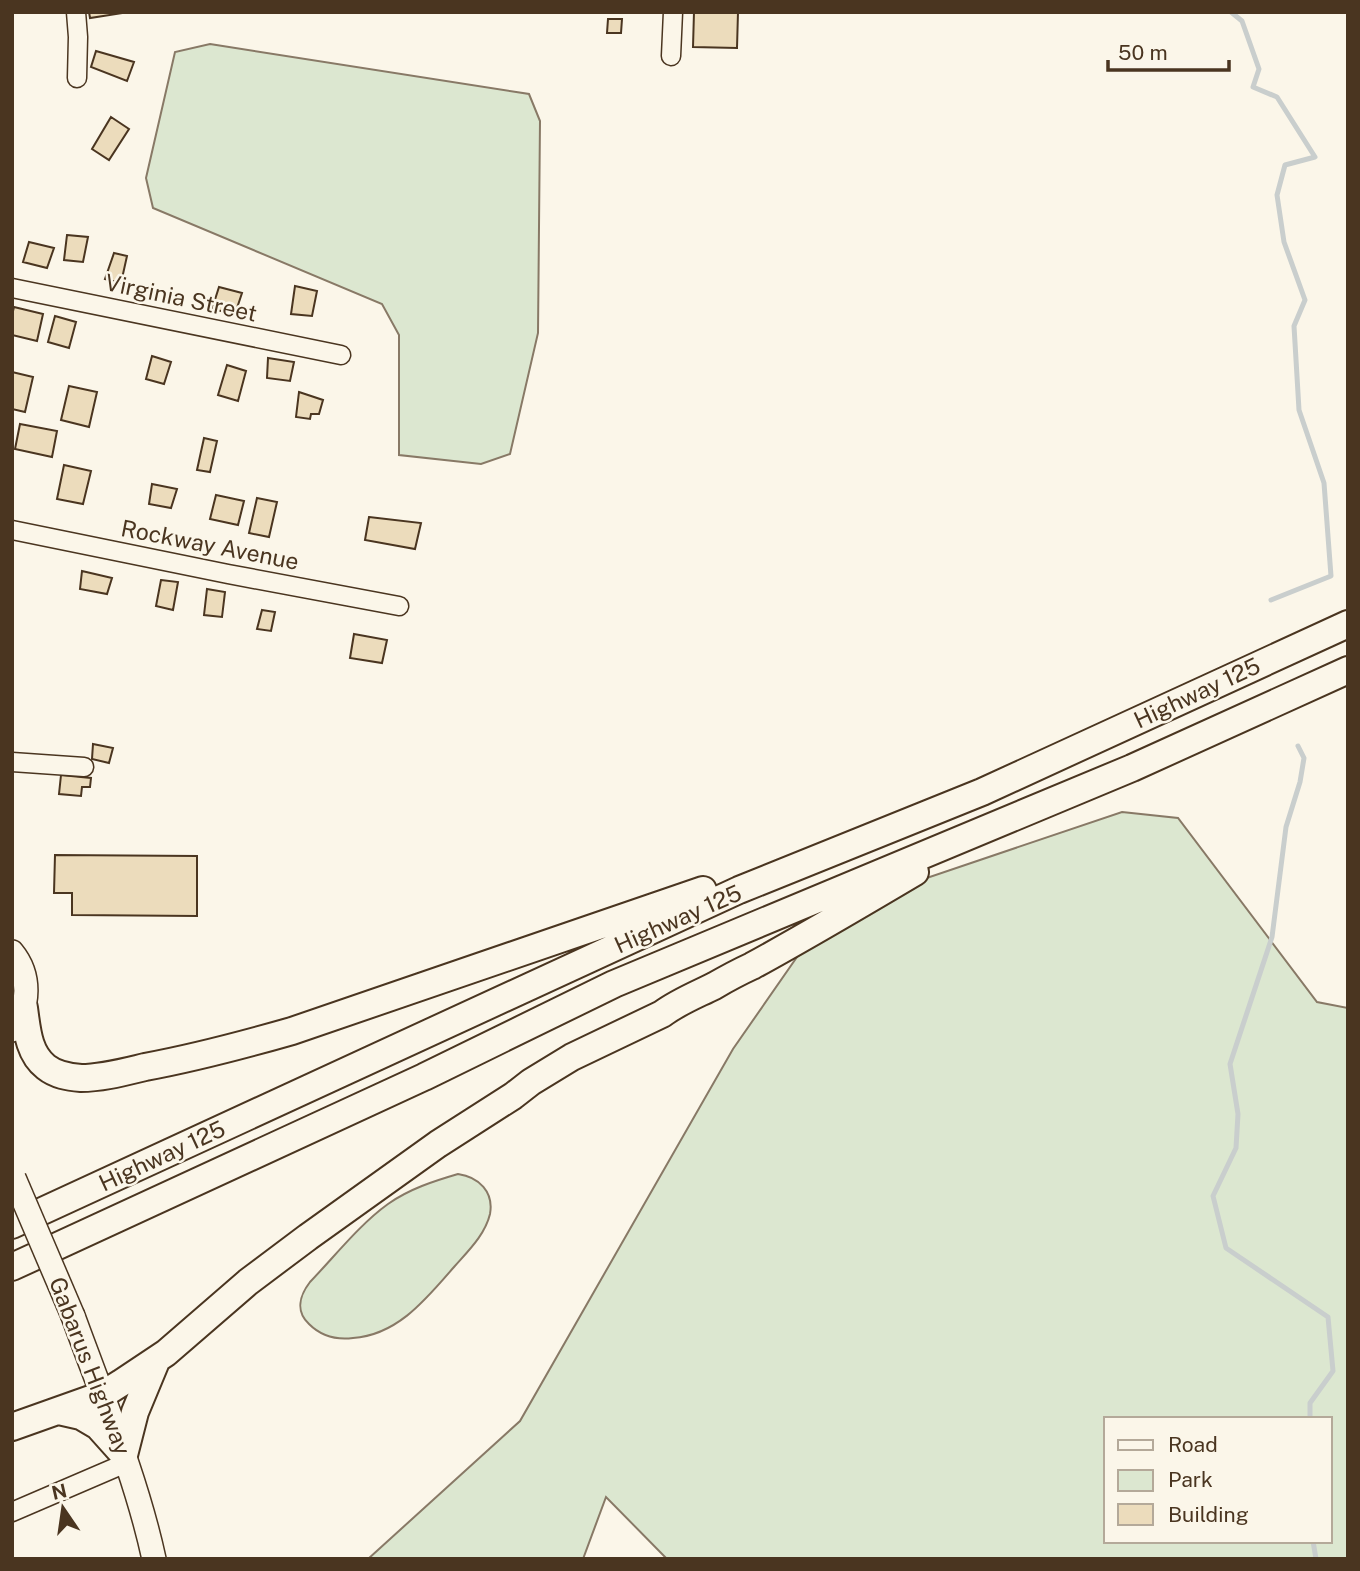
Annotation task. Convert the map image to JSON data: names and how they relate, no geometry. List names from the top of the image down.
{
  "streets": {
    "highway": ["Highway 125"],
    "main road": ["Gabarus Highway"],
    "street": ["Virginia Street", "Rockway Avenue"]
  },
  "legend": ["Road", "Park", "Building"],
  "scale_bar": "50 m",
  "north": "top"
}
